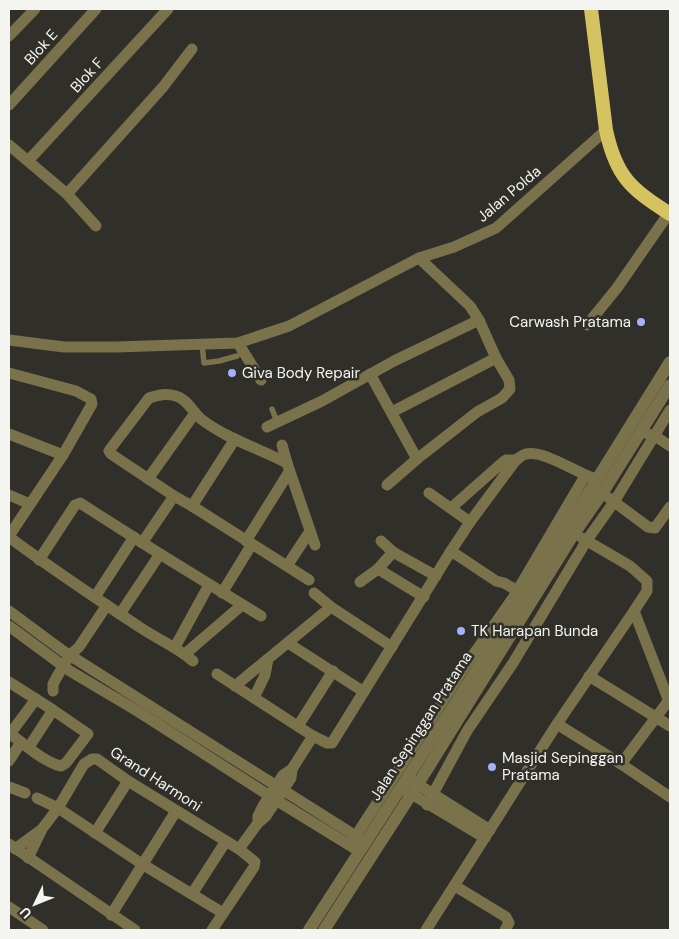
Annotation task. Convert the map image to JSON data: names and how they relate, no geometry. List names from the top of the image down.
{
  "streets": {
    "street": [
      "Blok E",
      "Blok F",
      "Jalan Polda",
      "Jalan Sepinggan Pratama",
      "Grand Harmoni"
    ]
  },
  "places": [
    "Carwash Pratama",
    "Giva Body Repair",
    "TK Harapan Bunda",
    "Masjid Sepinggan Pratama"
  ],
  "north": "bottom left"
}
